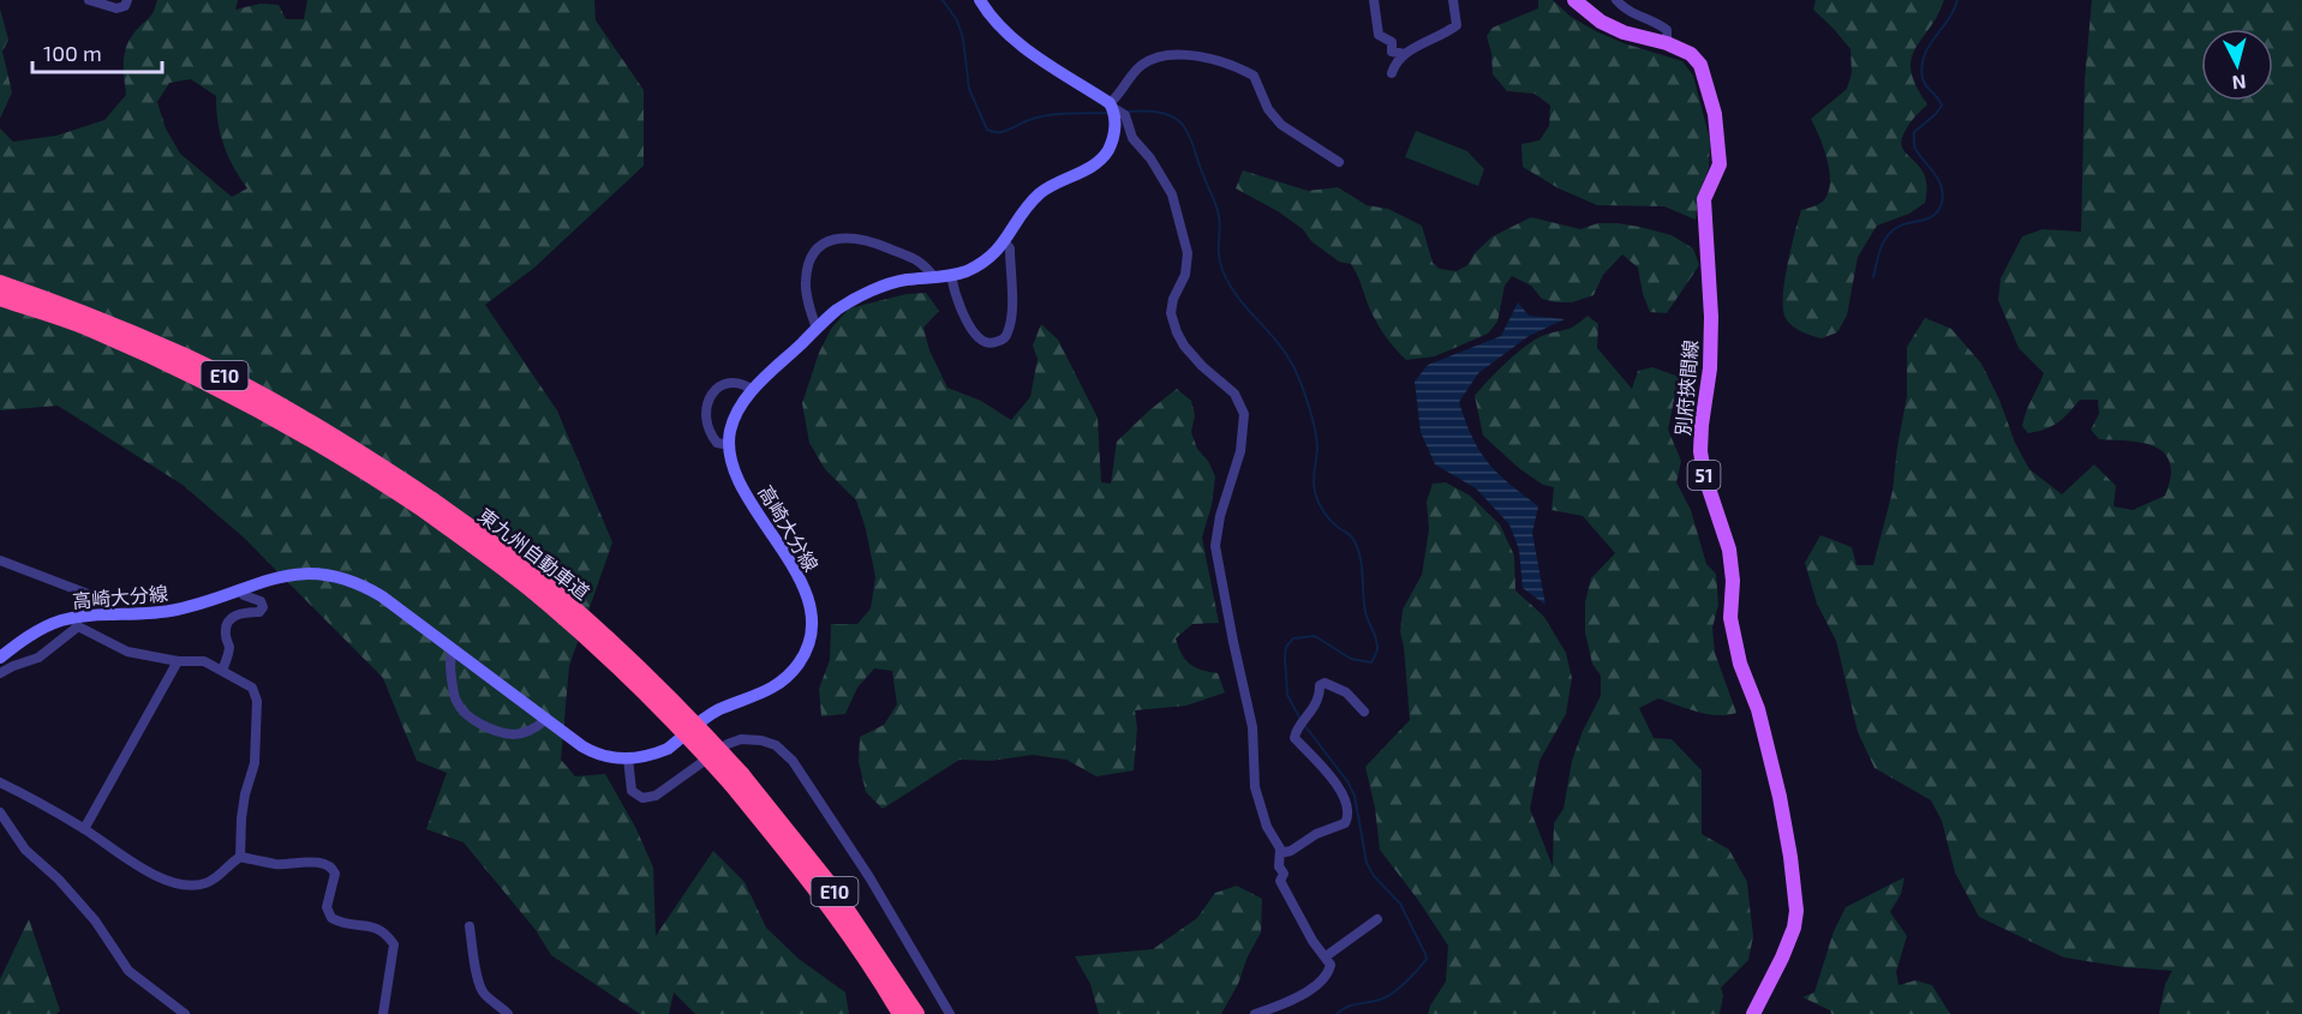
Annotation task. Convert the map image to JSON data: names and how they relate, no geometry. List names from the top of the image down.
{
  "streets": {
    "highway": ["E10", "東九州自動車道"],
    "main road": ["別府挾間線", "51", "高崎大分線"]
  },
  "scale_bar": "100 m",
  "north": "bottom"
}
